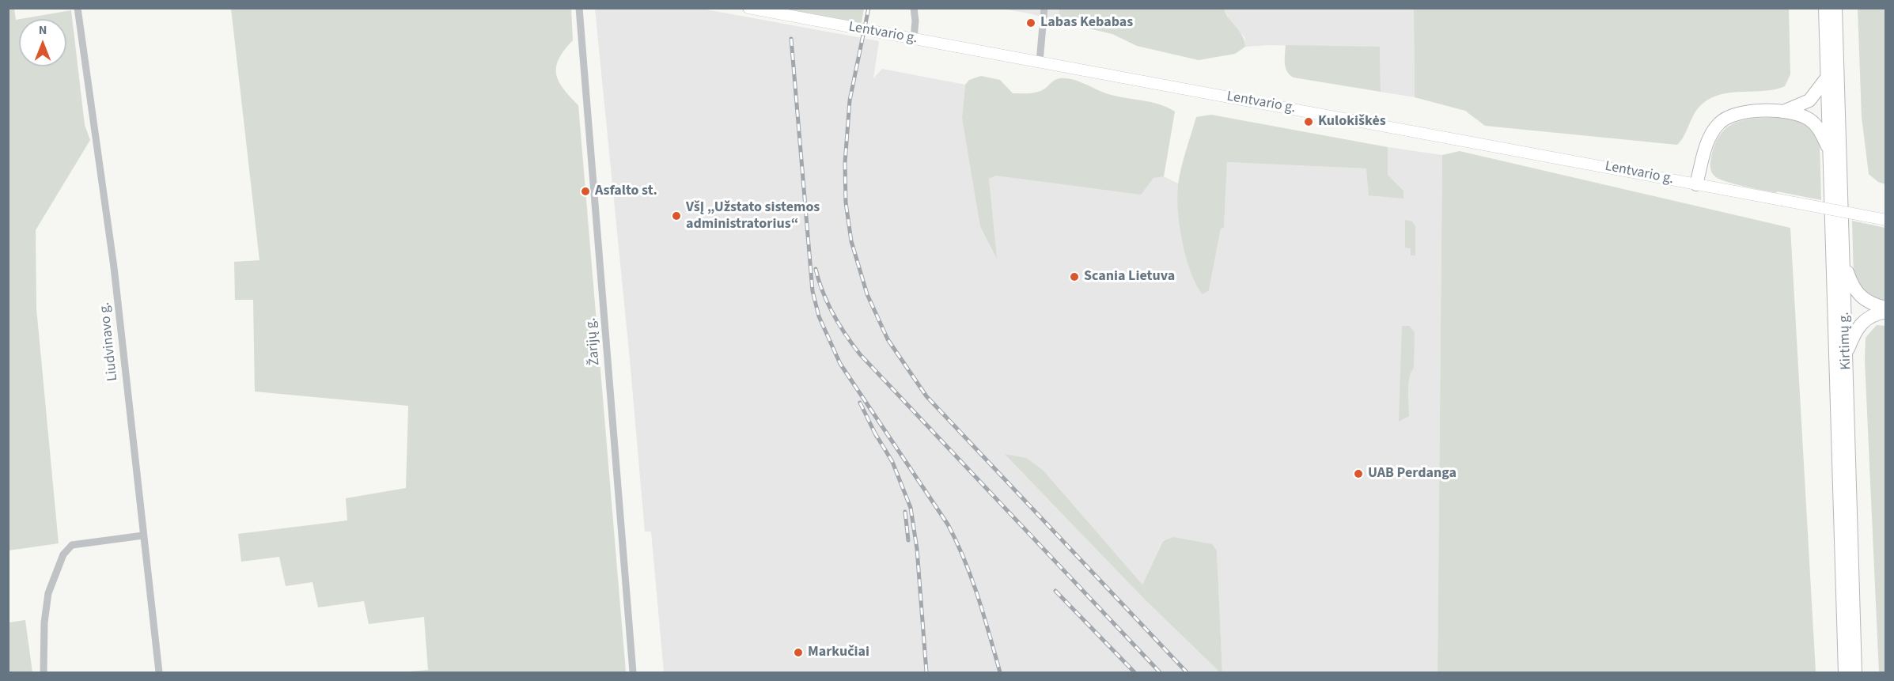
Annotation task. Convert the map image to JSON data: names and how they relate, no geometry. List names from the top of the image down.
{
  "streets": {
    "highway": ["Kirtimų g."],
    "main road": ["Lentvario g."],
    "street": ["Liudvinavo g.", "Žarijų g."]
  },
  "places": [
    "Labas Kebabas",
    "Kulokiškės",
    "Asfalto st.",
    "VšĮ „Užstato sistemos administratorius“",
    "Scania Lietuva",
    "UAB Perdanga",
    "Markučiai"
  ],
  "north": "top"
}
